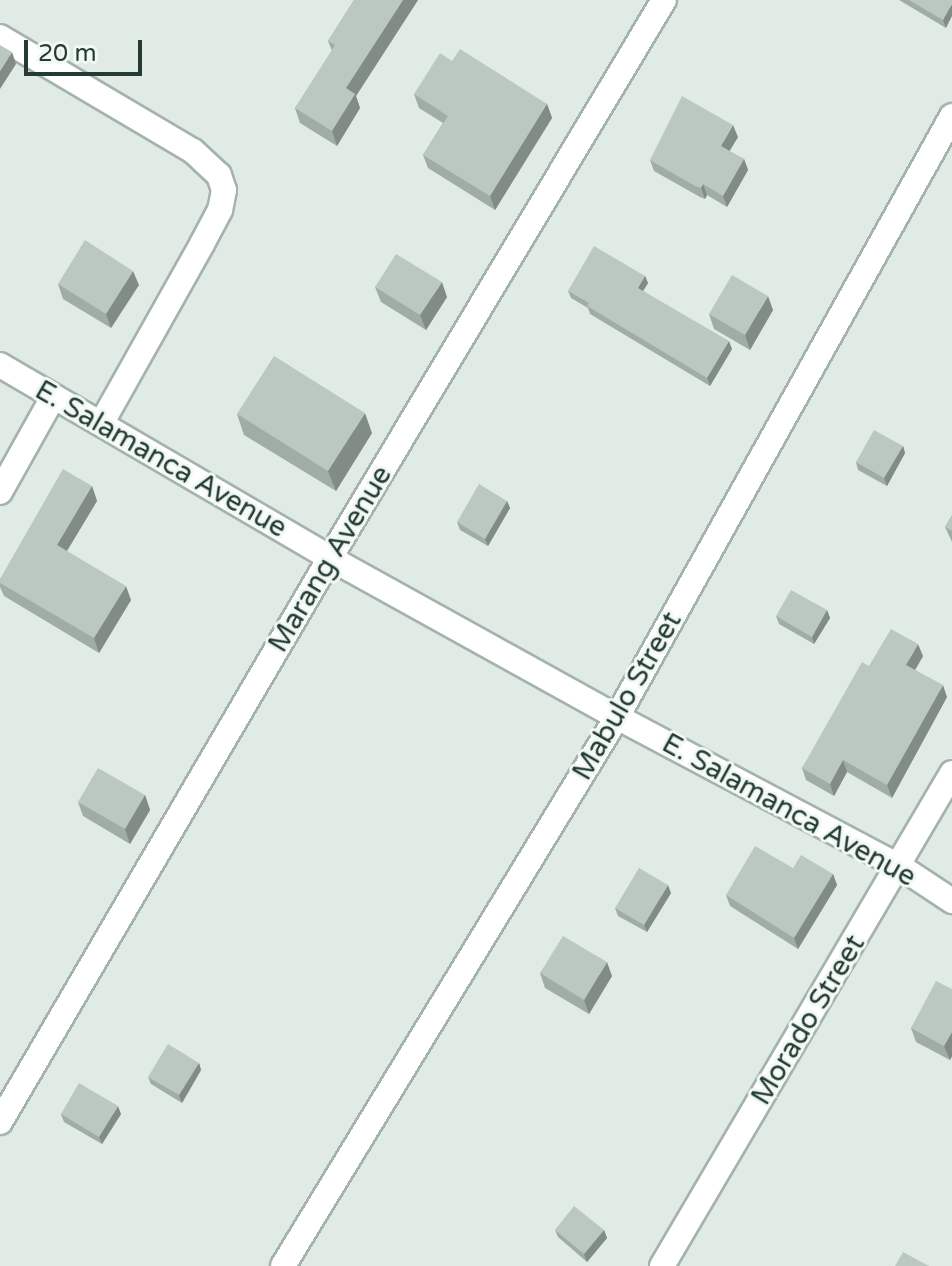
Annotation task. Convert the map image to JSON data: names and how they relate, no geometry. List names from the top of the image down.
{
  "streets": {
    "street": [
      "E. Salamanca Avenue",
      "Marang Avenue",
      "Mabulo Street",
      "Morado Street"
    ]
  },
  "crossings": [
    ["E. Salamanca Avenue", "Marang Avenue"],
    ["E. Salamanca Avenue", "Mabulo Street"],
    ["E. Salamanca Avenue", "Morado Street"]
  ],
  "scale_bar": "20 m"
}
